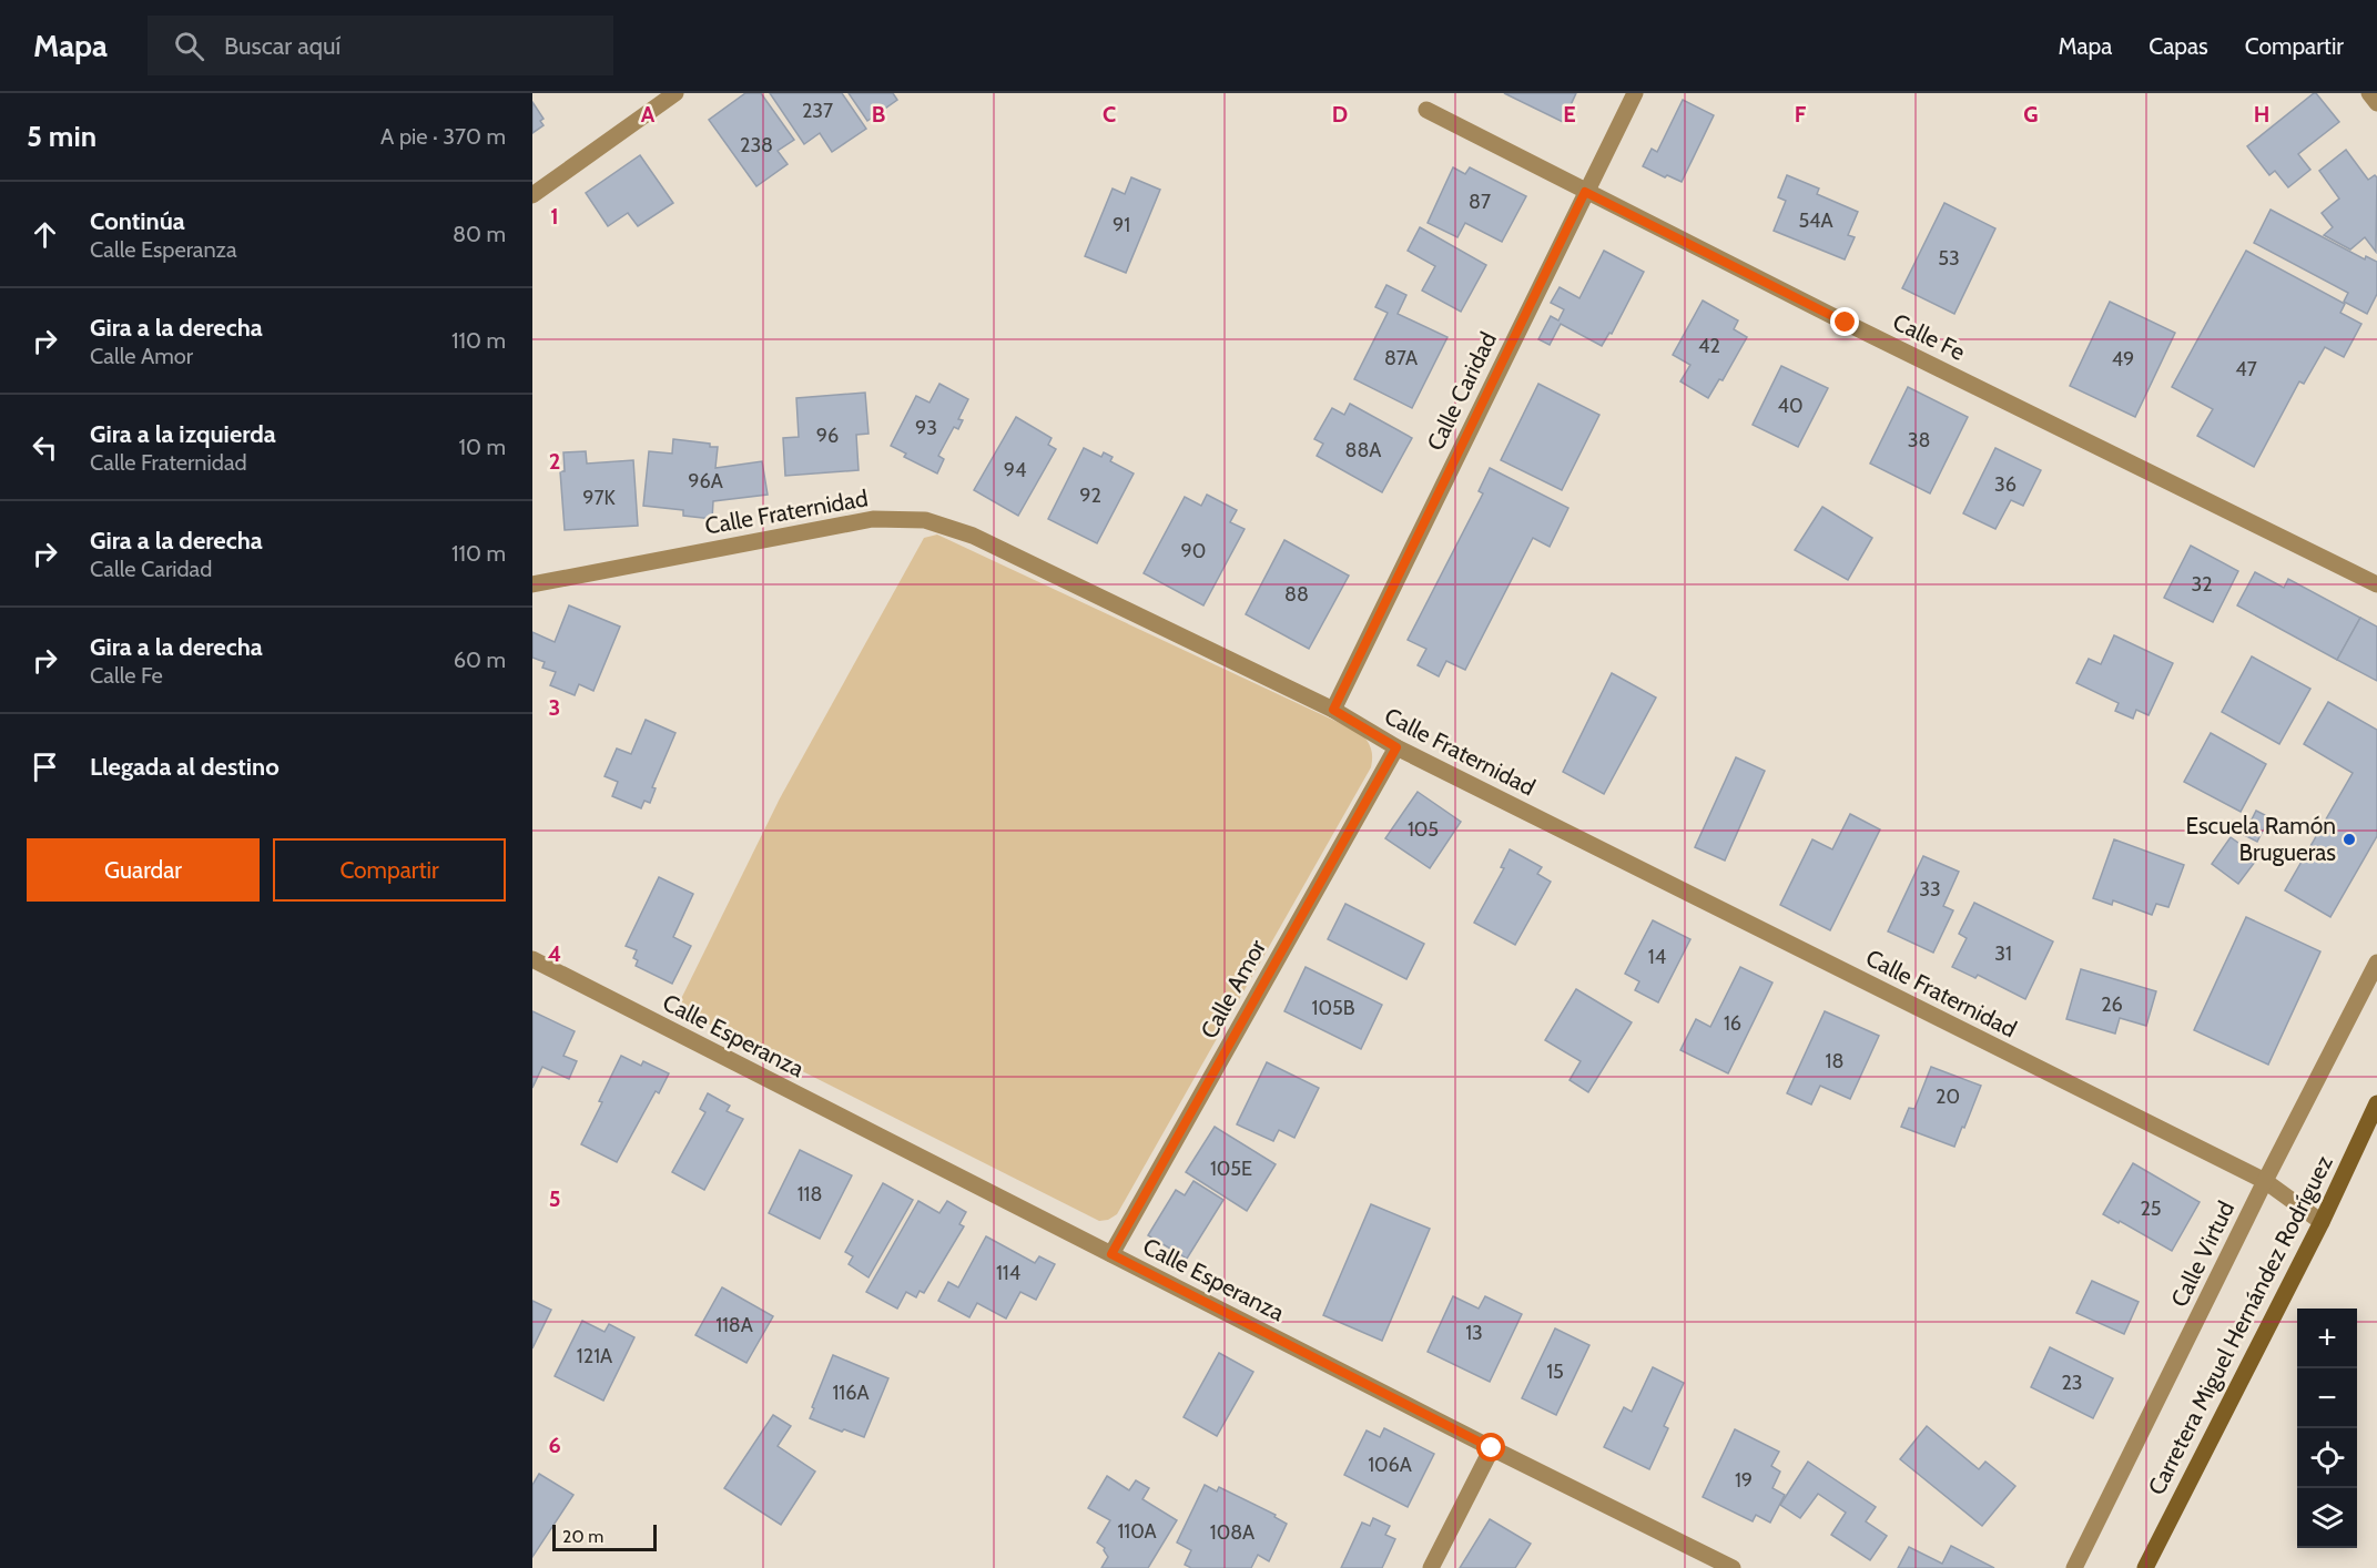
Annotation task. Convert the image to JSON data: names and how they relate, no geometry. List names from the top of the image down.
{
  "streets": {
    "street": [
      "Calle Fe",
      "Calle Caridad",
      "Calle Fraternidad",
      "Calle Amor",
      "Calle Esperanza",
      "Calle Virtud",
      "Carretera Miguel Hernández Rodríguez"
    ]
  },
  "crossings": [
    ["Calle Fe", "Calle Caridad"],
    ["Calle Caridad", "Calle Fraternidad"],
    ["Calle Fraternidad", "Calle Amor"],
    ["Calle Fraternidad", "Calle Virtud"],
    ["Calle Fraternidad", "Carretera Miguel Hernández Rodríguez"],
    ["Calle Amor", "Calle Esperanza"]
  ],
  "places": ["Escuela Ramón Brugueras"],
  "house_numbers": [
    "237",
    "238",
    "87",
    "54A",
    "91",
    "53",
    "42",
    "87A",
    "49",
    "47",
    "40",
    "93",
    "96",
    "38",
    "88A",
    "94",
    "96A",
    "36",
    "92",
    "97K",
    "90",
    "32",
    "88",
    "105",
    "33",
    "31",
    "14",
    "26",
    "105B",
    "16",
    "18",
    "20",
    "105E",
    "118",
    "25",
    "114",
    "118A",
    "13",
    "121A",
    "15",
    "23",
    "116A",
    "106A",
    "19",
    "110A",
    "108A"
  ],
  "scale_bar": "20 m",
  "page": {
    "header": "Mapa",
    "search": "Buscar aquí",
    "nav": ["Mapa", "Capas", "Compartir"],
    "heading": ["5 min", "A pie · 370 m"],
    "list": [
      ["Continúa", "Calle Esperanza", "80 m"],
      ["Gira a la derecha", "Calle Amor", "110 m"],
      ["Gira a la izquierda", "Calle Fraternidad", "10 m"],
      ["Gira a la derecha", "Calle Caridad", "110 m"],
      ["Gira a la derecha", "Calle Fe", "60 m"],
      "Llegada al destino"
    ],
    "buttons": ["Guardar", "Compartir"],
    "map_buttons": ["+", "−"],
    "scale": "20 m"
  },
  "grid": {
    "columns": [
      "A",
      "B",
      "C",
      "D",
      "E",
      "F",
      "G",
      "H"
    ],
    "rows": [
      "1",
      "2",
      "3",
      "4",
      "5",
      "6"
    ]
  }
}
